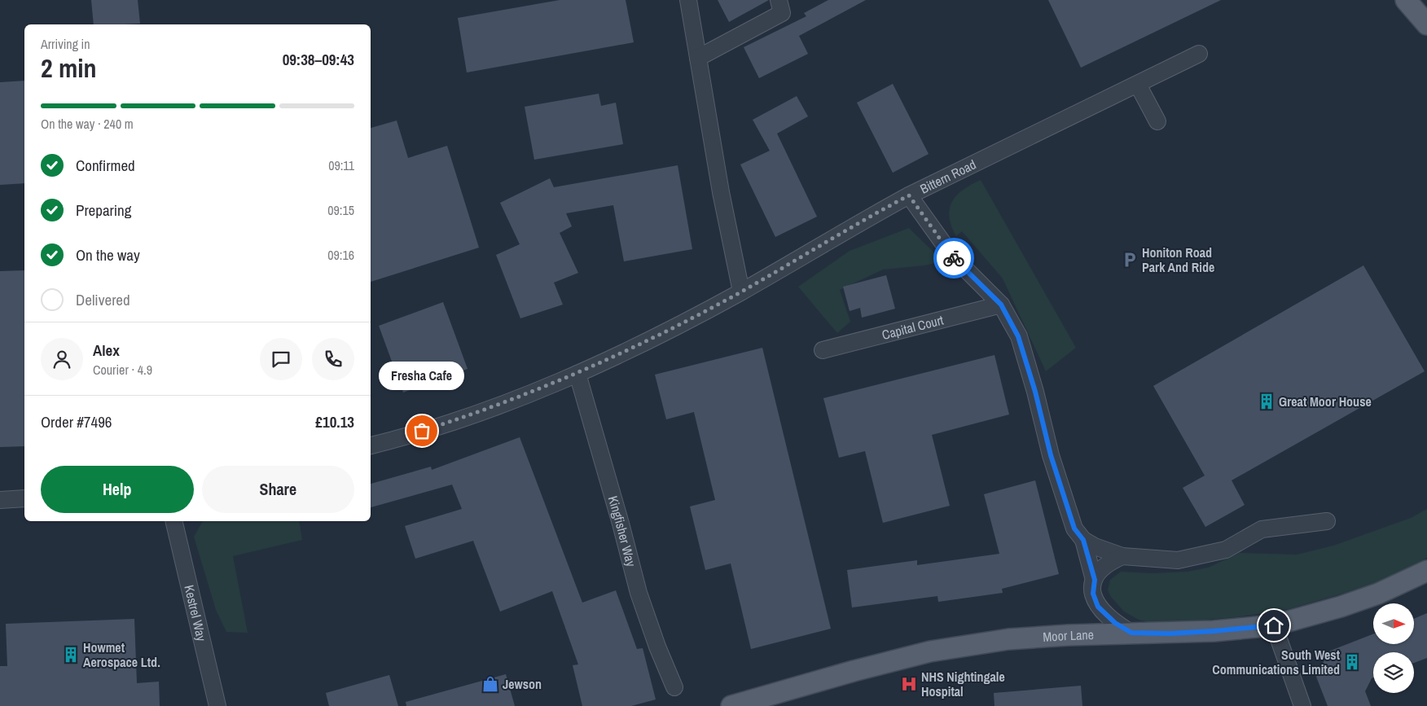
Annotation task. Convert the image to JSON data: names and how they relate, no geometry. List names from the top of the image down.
{
  "streets": {
    "main road": ["Moor Lane"],
    "street": [
      "Bittern Road",
      "Capital Court",
      "Kingfisher Way",
      "Kestrel Way"
    ]
  },
  "crossings": [
    ["Bittern Road", "Kingfisher Way"]
  ],
  "places": {
    "parking": ["Honiton Road Park And Ride"],
    "building": ["Great Moor House", "Howmet Aerospace Ltd.", "South West Communications Limited"],
    "other": ["Fresha Cafe"],
    "shop": ["Jewson"],
    "hospital": ["NHS Nightingale Hospital"]
  },
  "north": "right",
  "page": {
    "heading": ["2 min", "Arriving in", "09:38–09:43"],
    "panel": [
      "Alex",
      "Courier · 4.9",
      "Order #7496",
      "£10.13"
    ],
    "bar": "On the way · 240 m",
    "list": [
      ["Confirmed", "09:11"],
      ["Preparing", "09:15"],
      ["On the way", "09:16"],
      "Delivered"
    ],
    "bubble": "Fresha Cafe",
    "buttons": ["Help", "Share"]
  }
}
